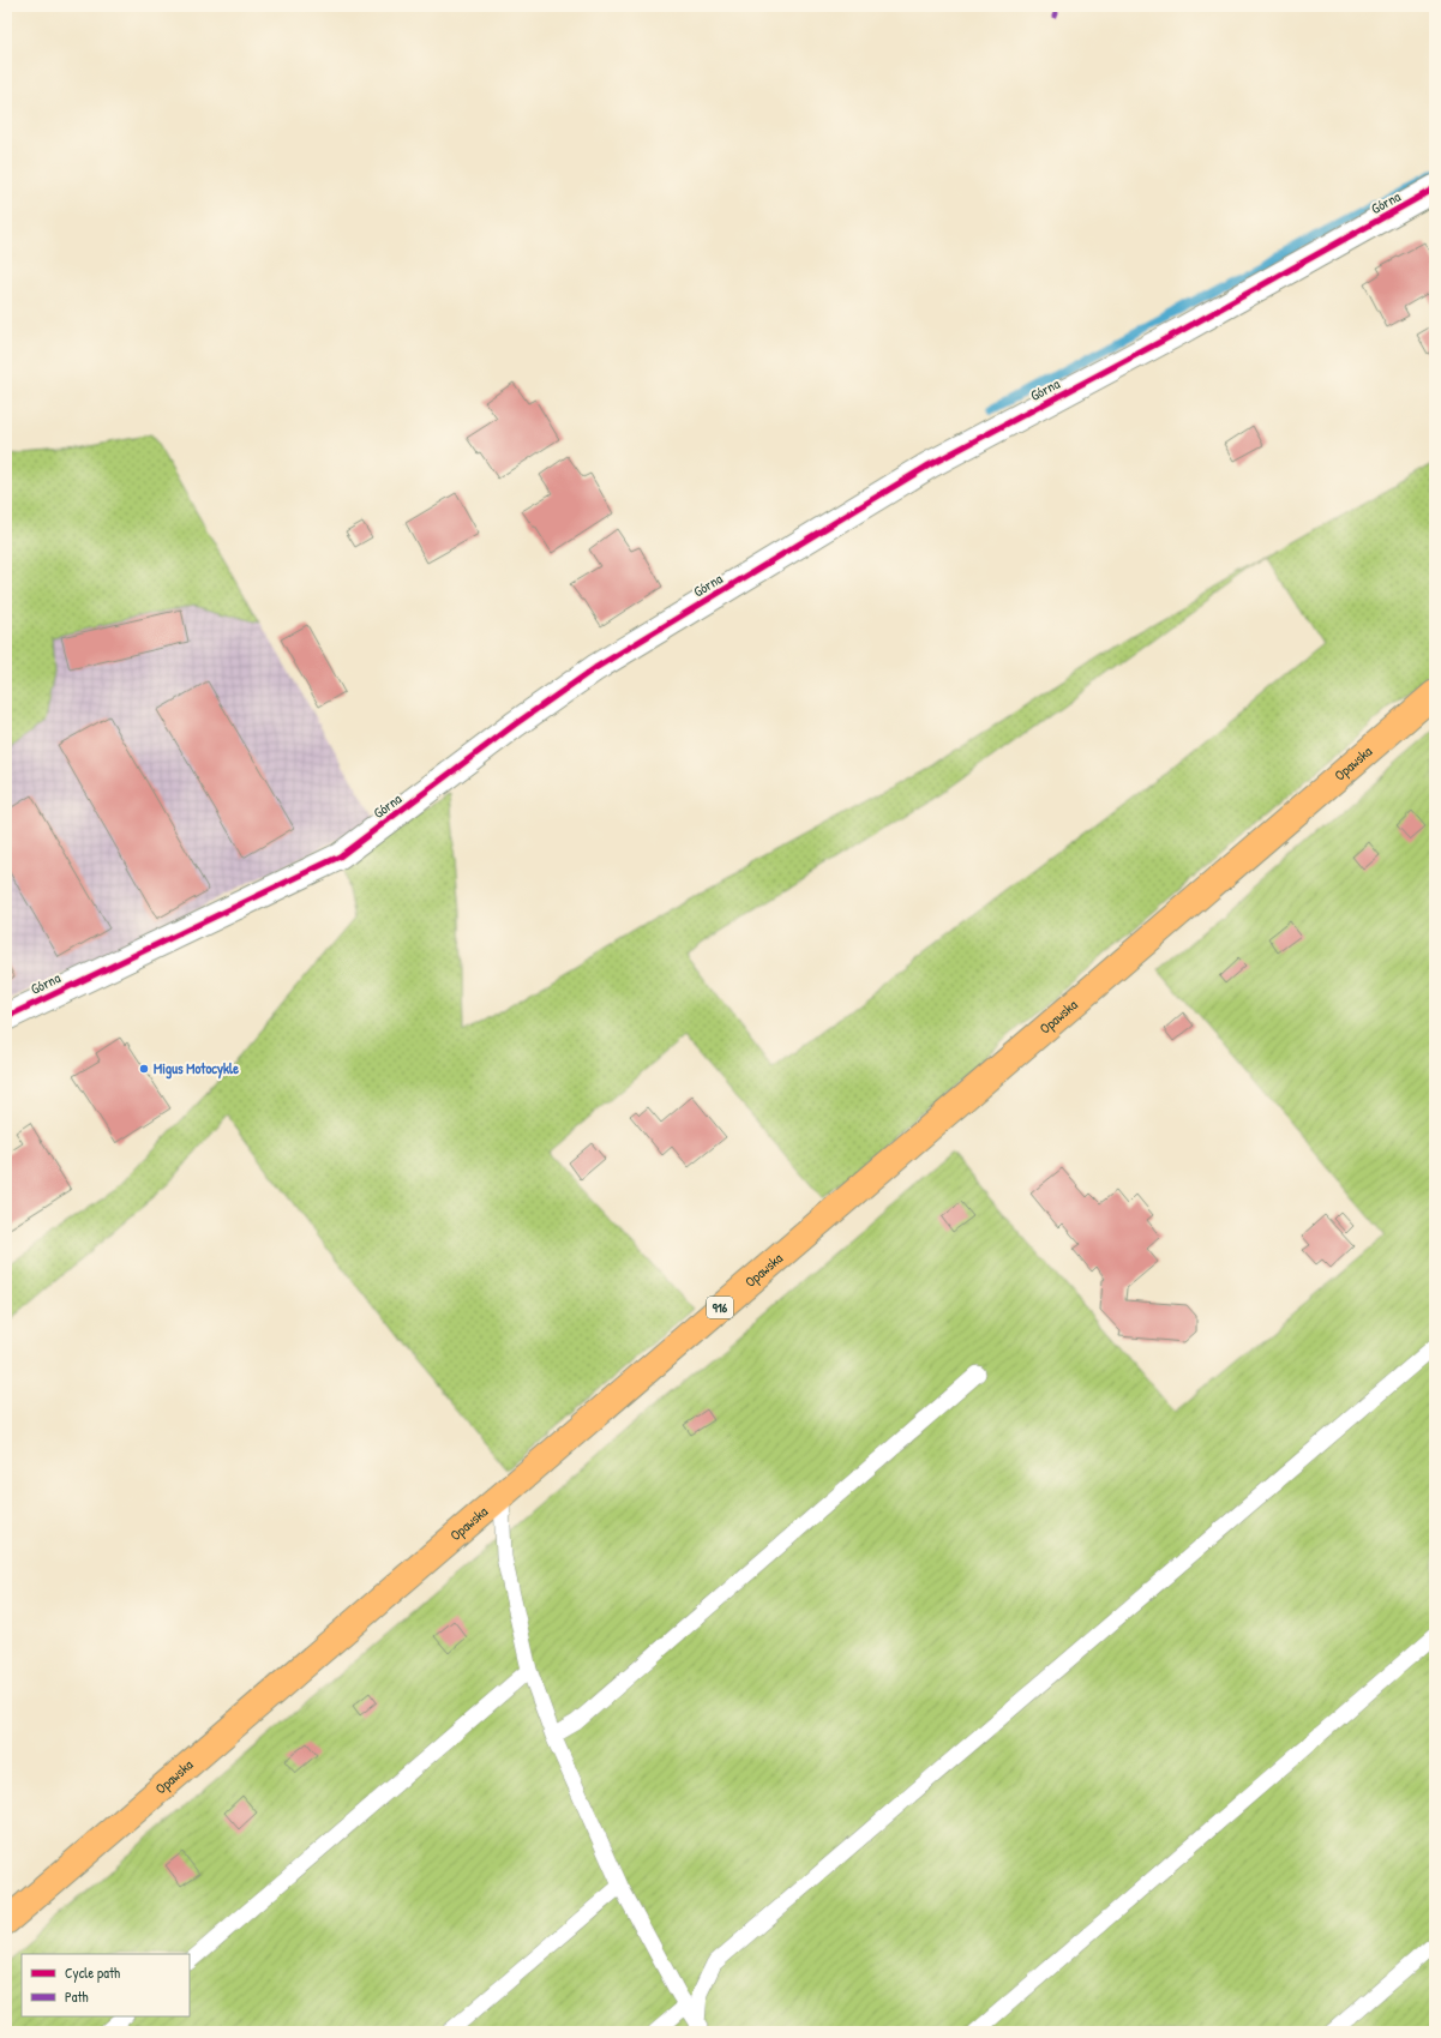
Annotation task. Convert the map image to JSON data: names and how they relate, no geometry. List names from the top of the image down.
{
  "streets": {
    "main road": ["Opawska", "916"],
    "street": ["Górna"]
  },
  "places": ["Migus Motocykle"],
  "legend": ["Cycle path", "Path"]
}
